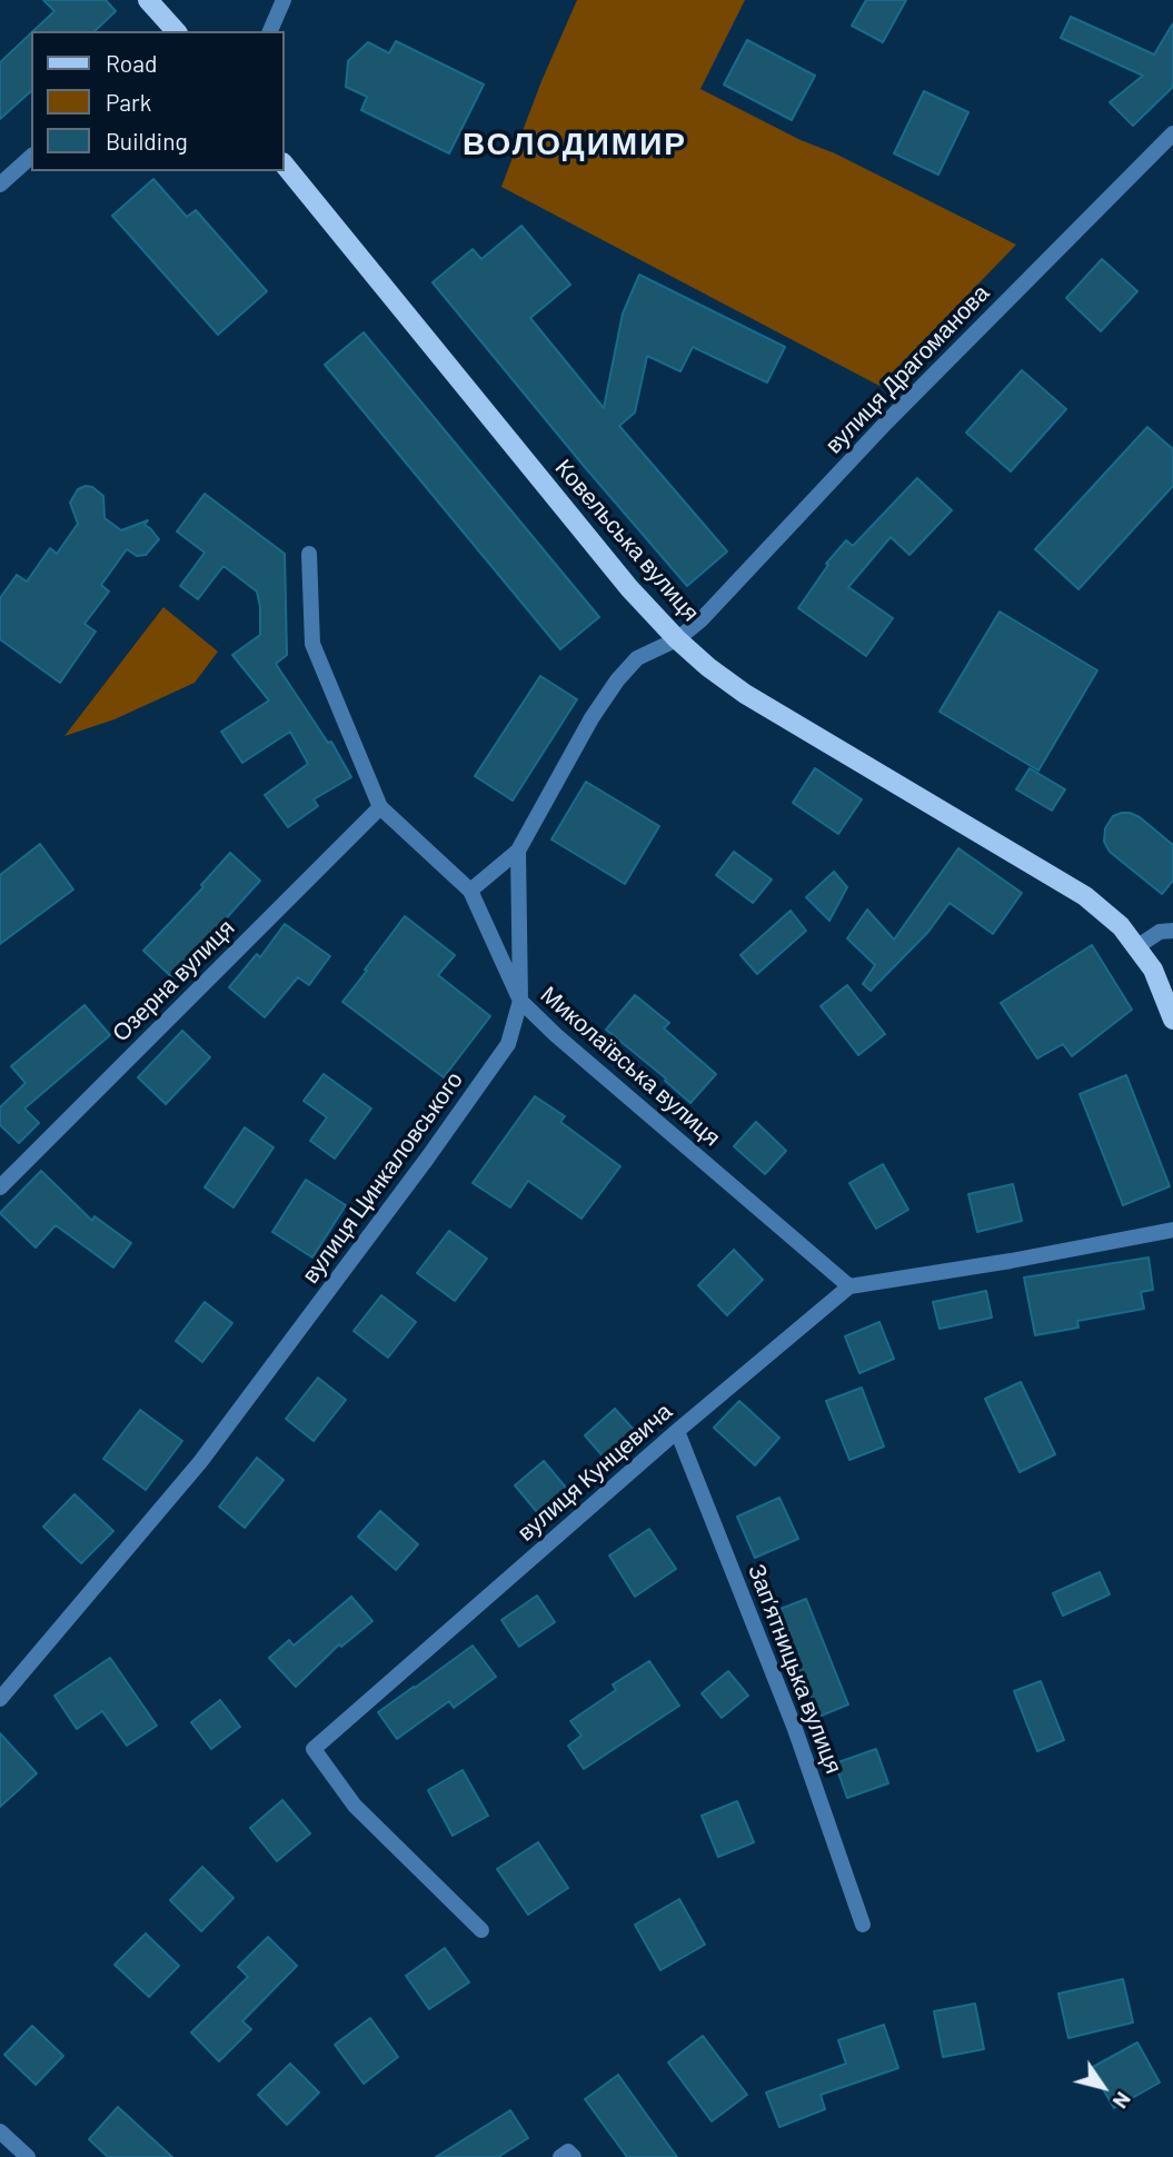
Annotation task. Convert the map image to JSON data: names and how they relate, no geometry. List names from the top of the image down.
{
  "streets": {
    "main road": ["Ковельська вулиця"],
    "street": [
      "вулиця Драгоманова",
      "Озерна вулиця",
      "Миколаївська вулиця",
      "вулиця Цинкаловського",
      "вулиця Кунцевича",
      "Запʼятницька вулиця"
    ]
  },
  "crossings": [
    ["вулиця Драгоманова", "Ковельська вулиця"],
    ["вулиця Драгоманова", "вулиця Цинкаловського"],
    ["Ковельська вулиця", "вулиця Цинкаловського"],
    ["Озерна вулиця", "Миколаївська вулиця"],
    ["Миколаївська вулиця", "вулиця Цинкаловського"],
    ["Миколаївська вулиця", "вулиця Кунцевича"],
    ["вулиця Кунцевича", "Запʼятницька вулиця"]
  ],
  "districts": ["ВОЛОДИМИР"],
  "legend": ["Road", "Park", "Building"],
  "north": "bottom right"
}
